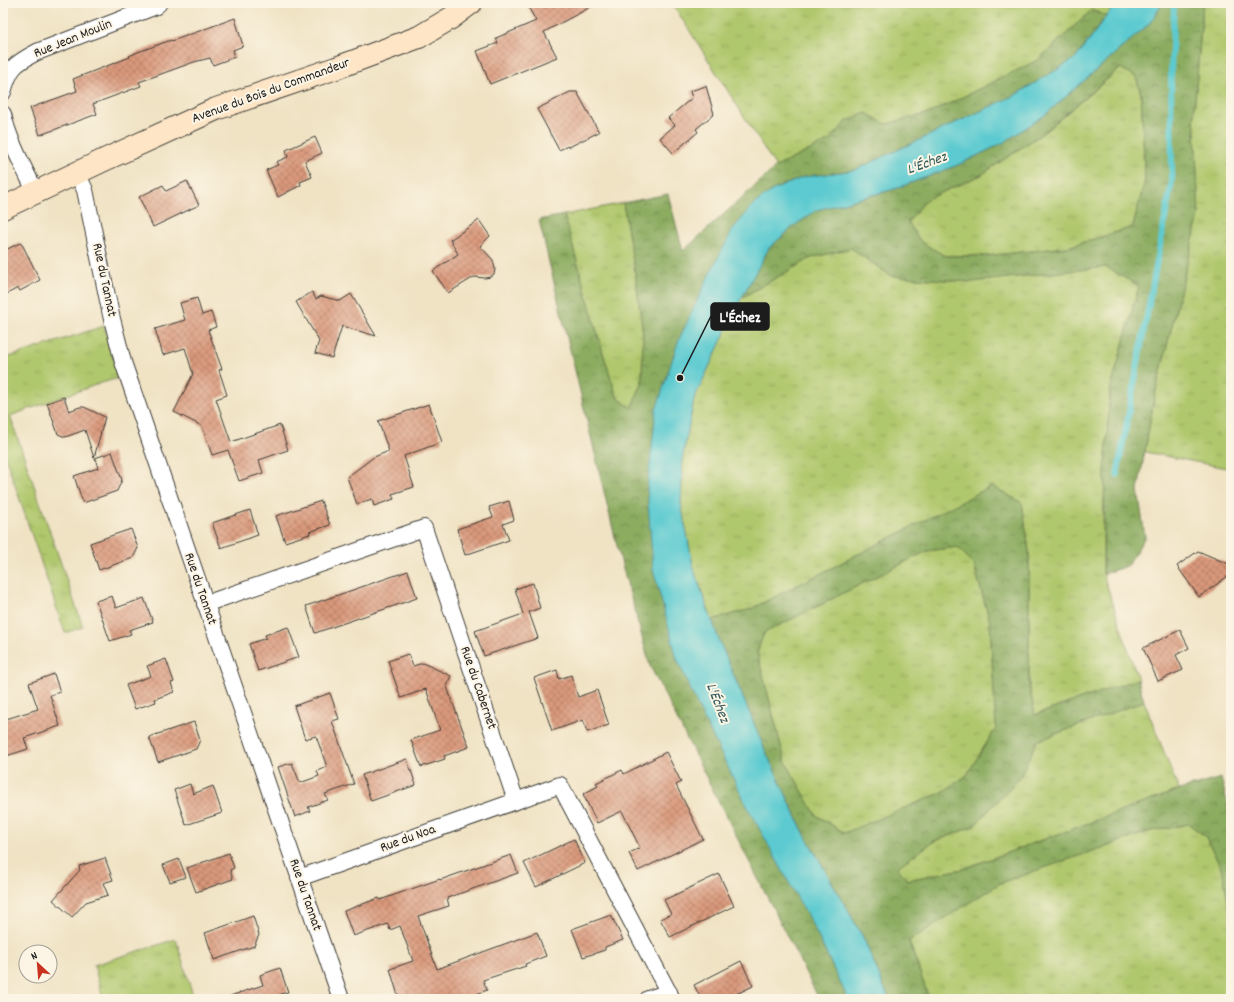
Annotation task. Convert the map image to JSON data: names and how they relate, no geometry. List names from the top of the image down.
{
  "streets": {
    "main road": ["Avenue du Bois du Commandeur"],
    "street": [
      "Rue Jean Moulin",
      "Rue du Tannat",
      "Rue du Cabernet",
      "Rue du Noa"
    ]
  },
  "crossings": [
    ["Avenue du Bois du Commandeur", "Rue du Tannat"],
    ["Rue du Tannat", "Rue du Cabernet"],
    ["Rue du Tannat", "Rue du Noa"],
    ["Rue du Cabernet", "Rue du Noa"]
  ],
  "water": ["L'Échez"],
  "places": ["L'Échez"],
  "north": "top left"
}
